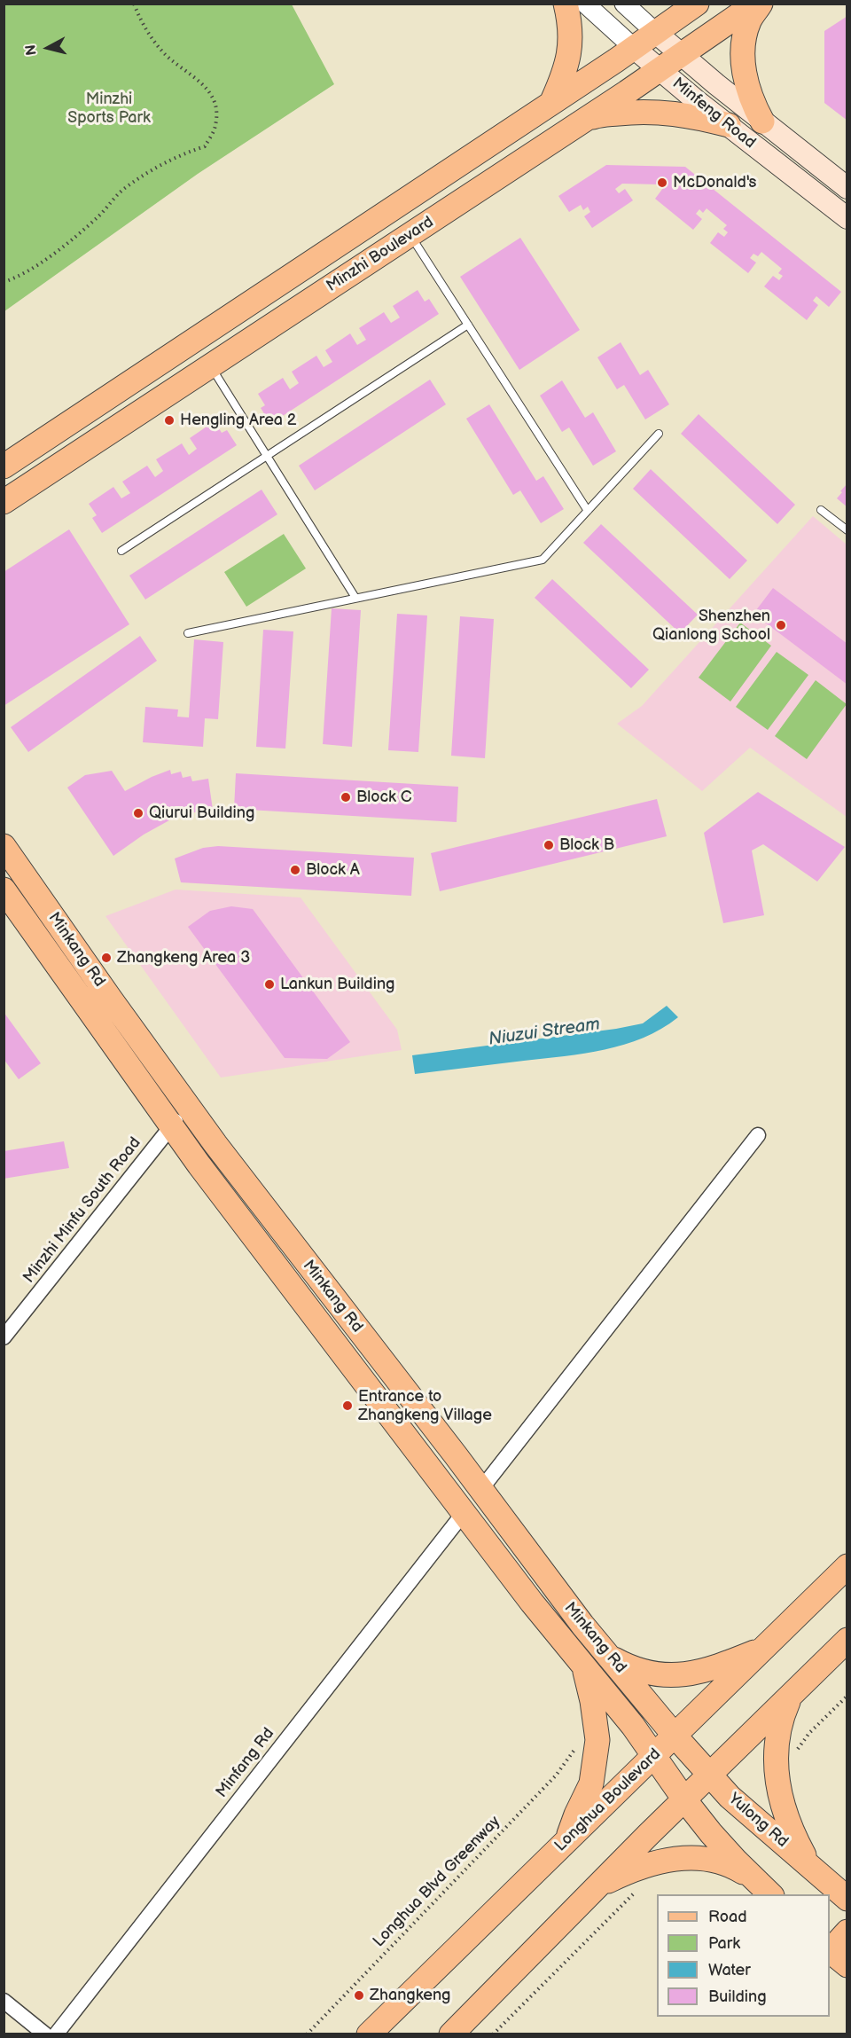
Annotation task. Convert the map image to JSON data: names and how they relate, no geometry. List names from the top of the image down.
{
  "streets": {
    "main road": [
      "Minfeng Road",
      "Minzhi Boulevard",
      "Minkang Rd",
      "Longhua Boulevard",
      "Yulong Rd"
    ],
    "street": ["Minzhi Minfu South Road", "Minfang Rd"],
    "path": ["Longhua Blvd Greenway"]
  },
  "crossings": [
    ["Minfeng Road", "Minzhi Boulevard"],
    ["Minkang Rd", "Minzhi Minfu South Road"],
    ["Minkang Rd", "Minfang Rd"],
    ["Minkang Rd", "Longhua Boulevard"],
    ["Minkang Rd", "Yulong Rd"],
    ["Longhua Boulevard", "Yulong Rd"]
  ],
  "water": ["Niuzui Stream"],
  "parks": ["Minzhi Sports Park"],
  "places": [
    "McDonald's",
    "Hengling Area 2",
    "Shenzhen Qianlong School",
    "Block C",
    "Qiurui Building",
    "Block B",
    "Block A",
    "Zhangkeng Area 3",
    "Lankun Building",
    "Entrance to Zhangkeng Village",
    "Zhangkeng"
  ],
  "legend": [
    "Road",
    "Park",
    "Water",
    "Building"
  ],
  "north": "left"
}
